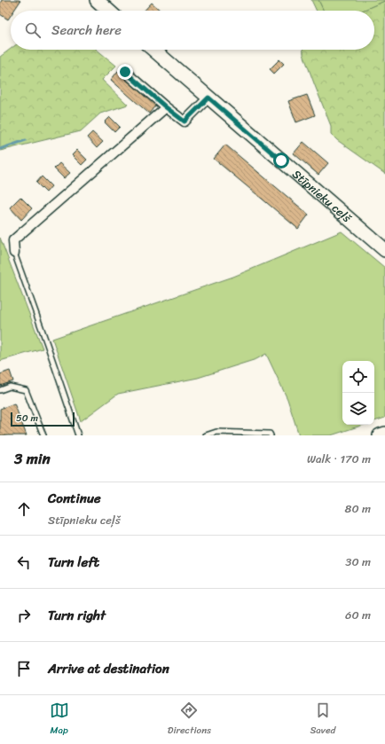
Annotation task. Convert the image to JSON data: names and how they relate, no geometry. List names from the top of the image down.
{
  "streets": {
    "main road": ["Stīpnieku ceļš"]
  },
  "scale_bar": "50 m",
  "page": {
    "search": "Search here",
    "scale": "50 m",
    "heading": ["3 min", "Walk · 170 m"],
    "list": [
      ["Continue", "Stīpnieku ceļš", "80 m"],
      ["Turn left", "30 m"],
      ["Turn right", "60 m"],
      "Arrive at destination"
    ],
    "nav": ["Map", "Directions", "Saved"]
  }
}
